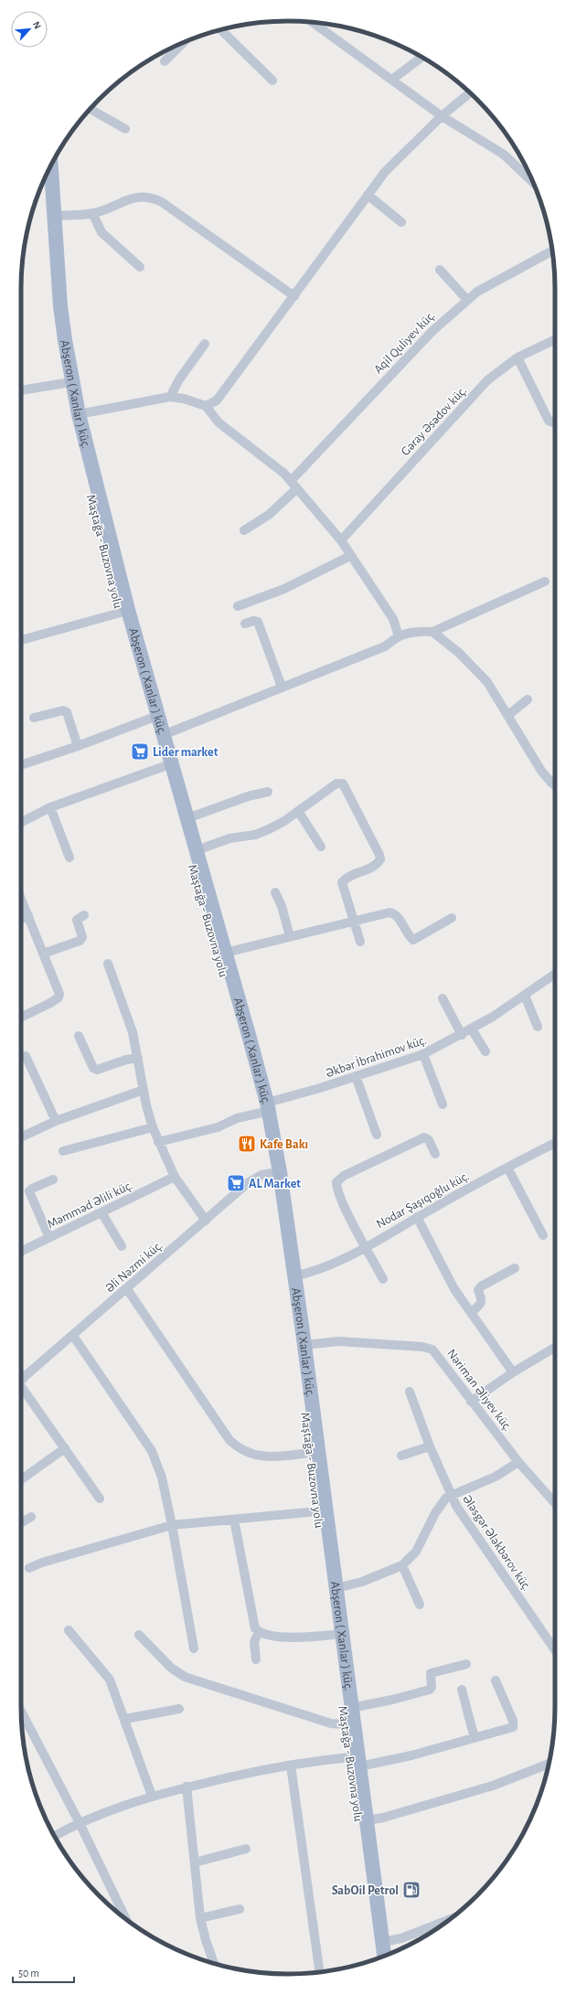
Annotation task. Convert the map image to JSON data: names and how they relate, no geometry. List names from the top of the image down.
{
  "streets": {
    "main road": ["Abşeron ( Xanlar ) küç.", "Maştağa - Buzovna yolu"],
    "street": [
      "Aqil Quliyev küç.",
      "Gəray Əsədov küç.",
      "Əkbər İbrahimov küç.",
      "Nodar Şaşıqoğlu küç.",
      "Məmməd Əlili küç.",
      "Əli Nəzmi küç.",
      "Nəriman Əliyev küç.",
      "Ələsgər Ələkbərov küç."
    ]
  },
  "crossings": [
    ["Abşeron ( Xanlar ) küç.", "Maştağa - Buzovna yolu"],
    ["Abşeron ( Xanlar ) küç.", "Əkbər İbrahimov küç."],
    ["Abşeron ( Xanlar ) küç.", "Nodar Şaşıqoğlu küç."],
    ["Abşeron ( Xanlar ) küç.", "Əli Nəzmi küç."],
    ["Abşeron ( Xanlar ) küç.", "Nəriman Əliyev küç."],
    ["Maştağa - Buzovna yolu", "Əkbər İbrahimov küç."],
    ["Maştağa - Buzovna yolu", "Əli Nəzmi küç."]
  ],
  "places": {
    "supermarket": ["Lider market", "AL Market"],
    "restaurant": ["Kafe Bakı"],
    "fuel station": ["SabOil Petrol"]
  },
  "scale_bar": "50 m",
  "north": "top right"
}
